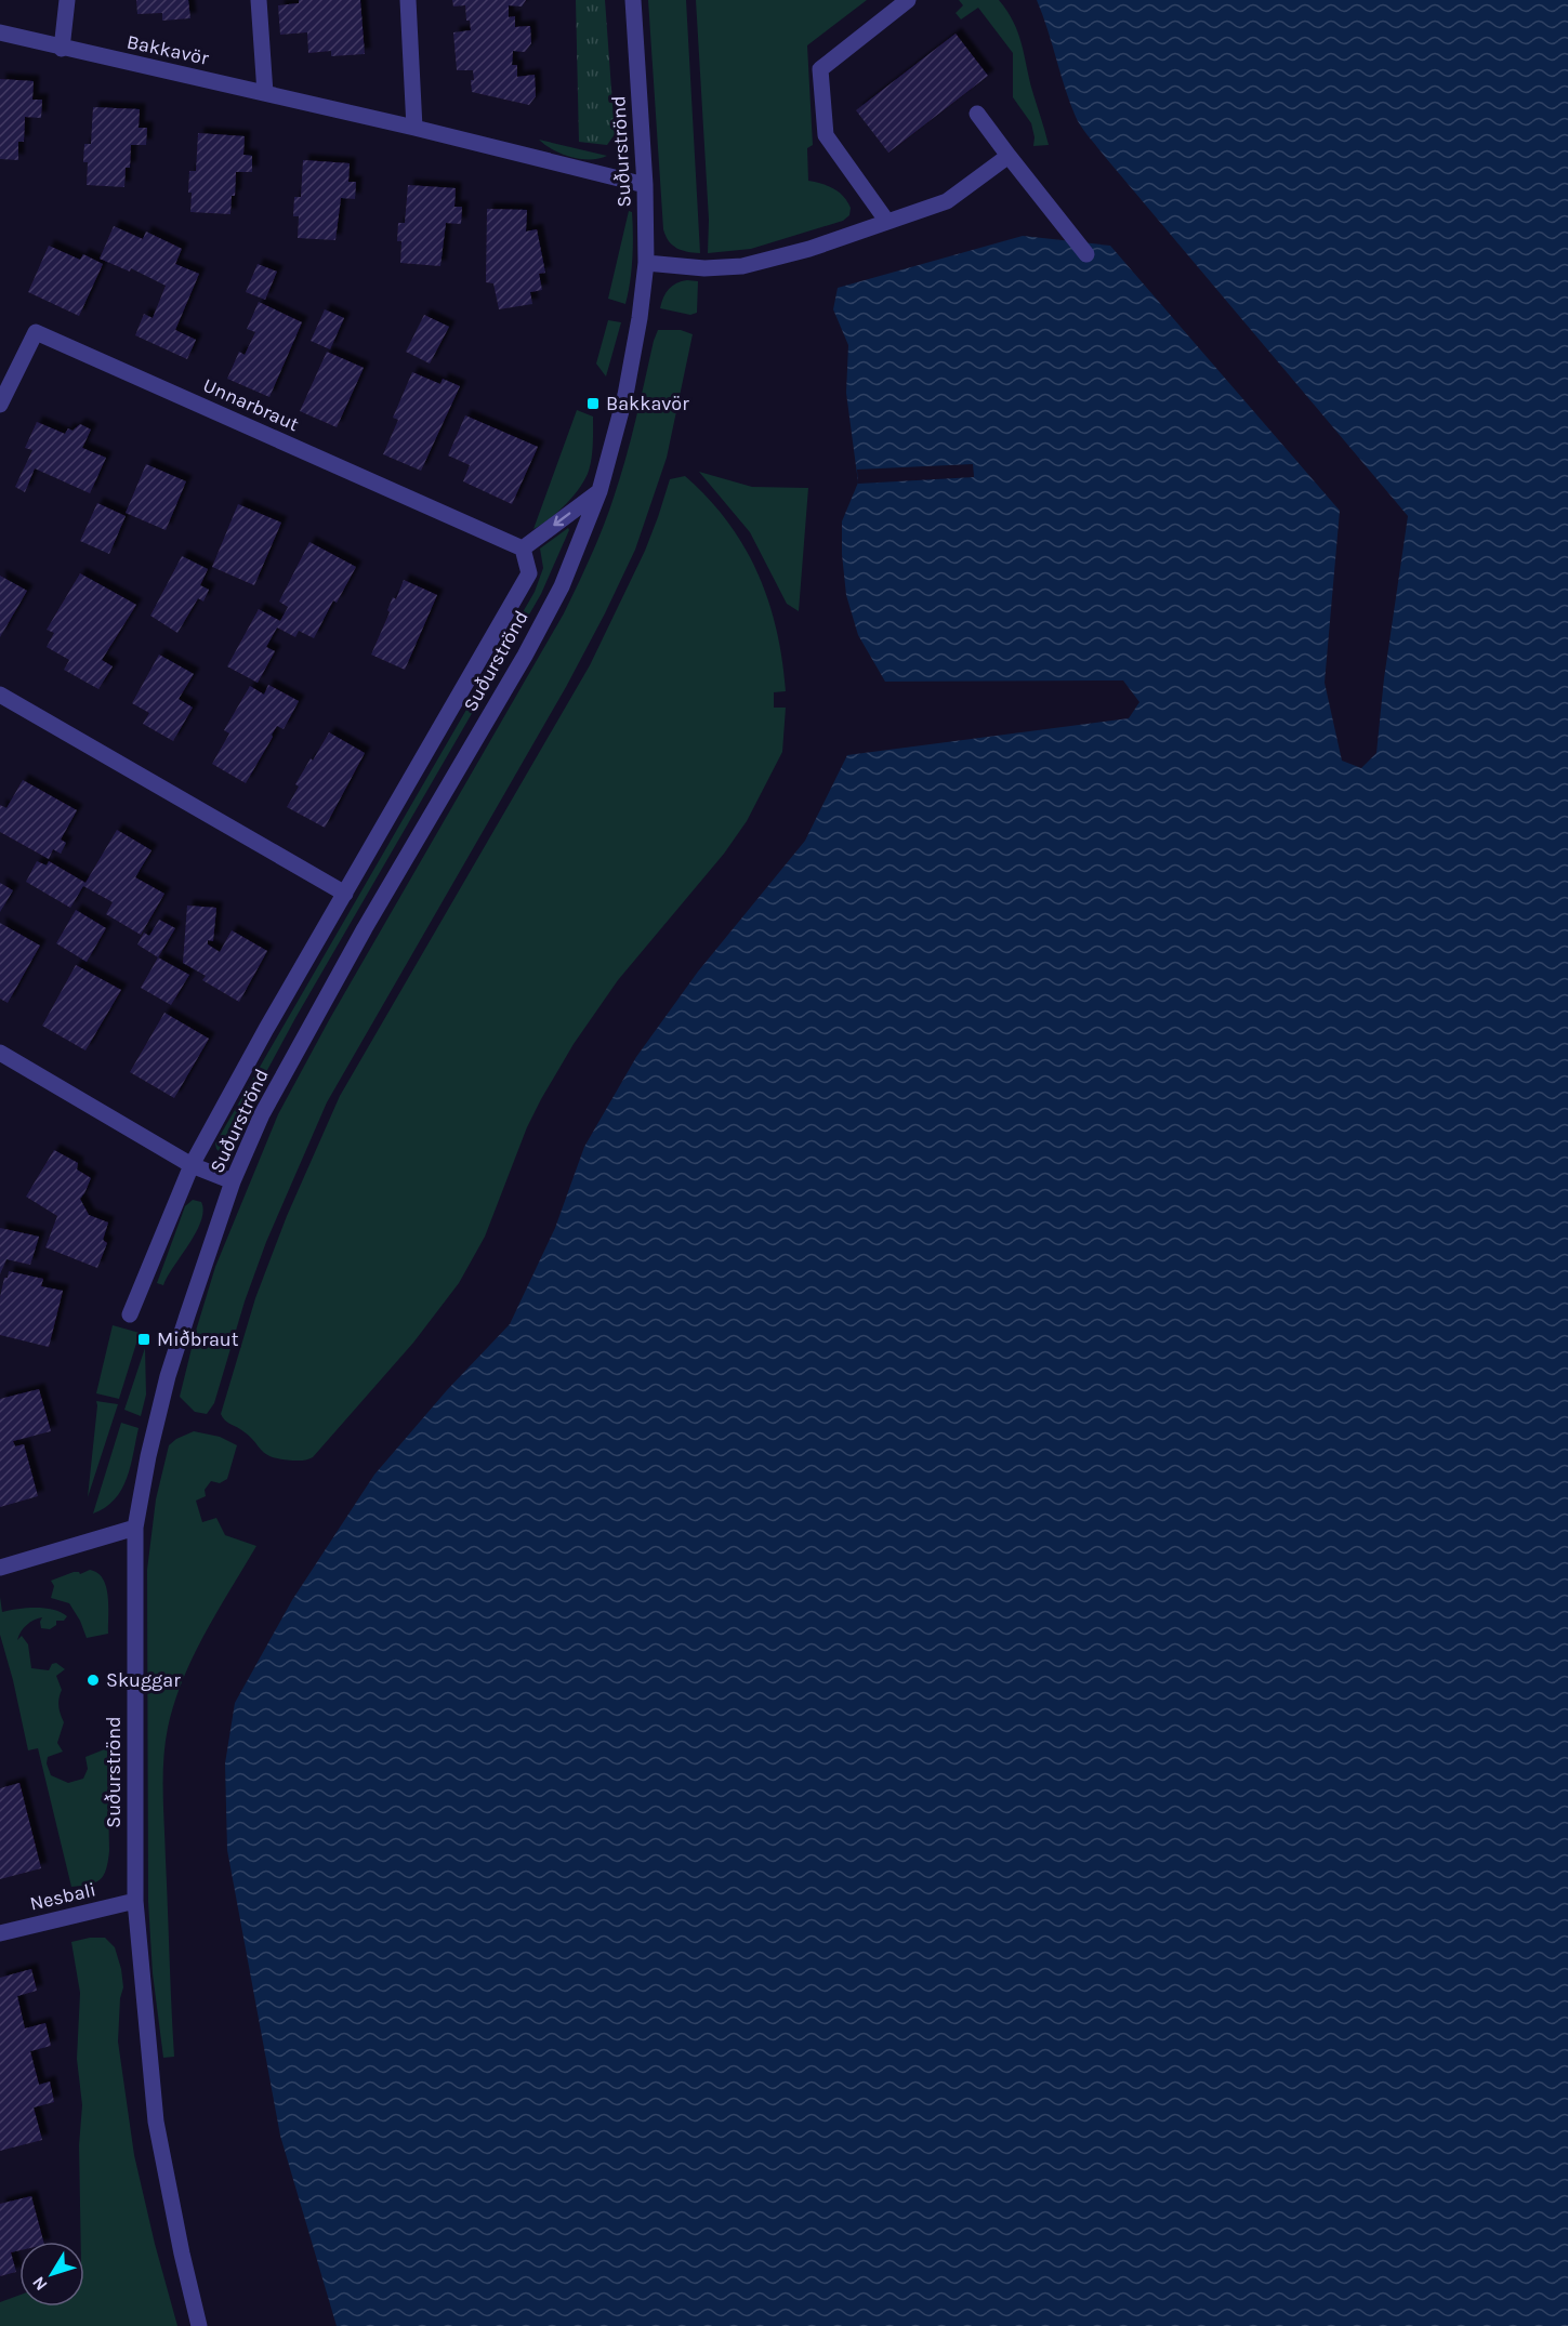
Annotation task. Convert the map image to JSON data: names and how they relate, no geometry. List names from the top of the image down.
{
  "streets": {
    "street": [
      "Bakkavör",
      "Suðurströnd",
      "Unnarbraut",
      "Nesbali"
    ]
  },
  "crossings": [
    ["Bakkavör", "Suðurströnd"],
    ["Suðurströnd", "Nesbali"]
  ],
  "places": {
    "transit": ["Bakkavör", "Miðbraut"],
    "other": ["Skuggar"]
  },
  "north": "bottom left"
}
